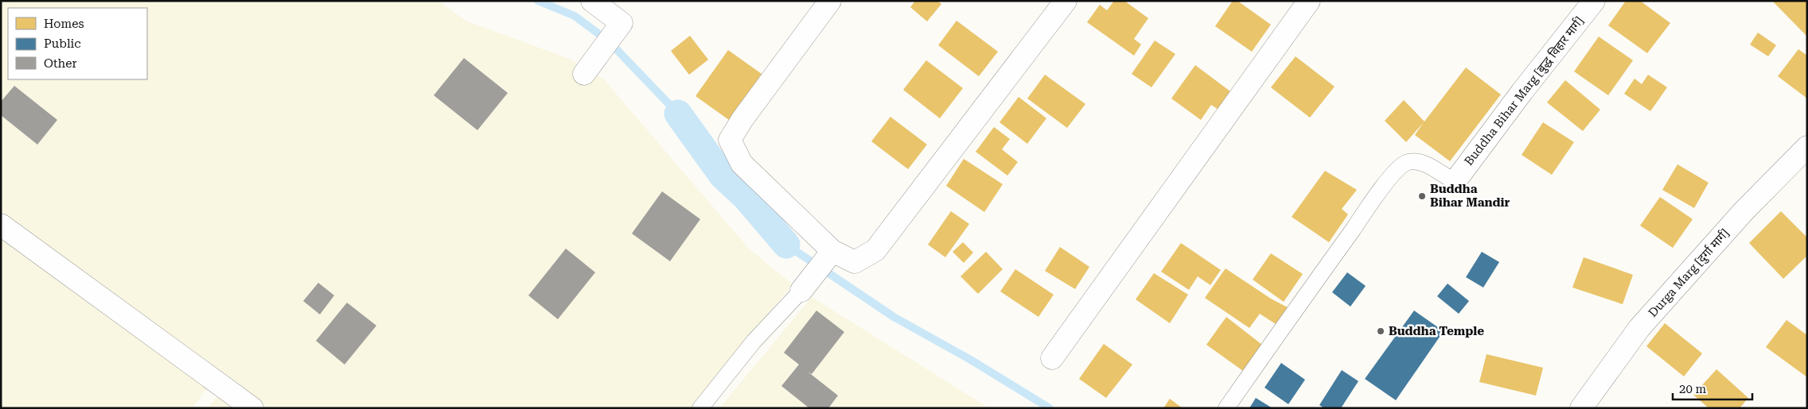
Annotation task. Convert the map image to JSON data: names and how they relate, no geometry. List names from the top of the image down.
{
  "streets": {
    "street": ["Buddha Bihar Marg [बुद्ध विहार मार्ग]", "Durga Marg [दुर्गा मार्ग]"]
  },
  "places": ["Buddha Bihar Mandir", "Buddha Temple"],
  "legend": ["Homes", "Public", "Other"],
  "scale_bar": "20 m"
}
